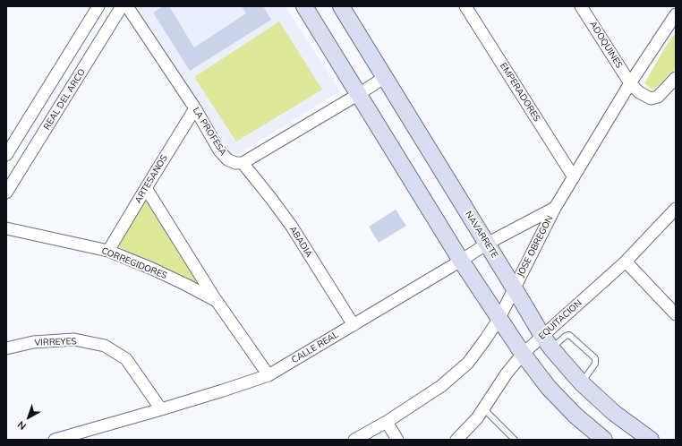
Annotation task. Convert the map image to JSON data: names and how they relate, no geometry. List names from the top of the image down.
{
  "streets": {
    "main road": ["NAVARRETE"],
    "street": [
      "ADOQUINES",
      "EMPERADORES",
      "REAL DEL ARCO",
      "LA PROFESA",
      "ARTESANOS",
      "ABADIA",
      "JOSE OBREGON",
      "CORREGIDORES",
      "EQUITACION",
      "VIRREYES",
      "CALLE REAL"
    ]
  },
  "crossings": [
    ["ADOQUINES", "JOSE OBREGON"],
    ["EMPERADORES", "JOSE OBREGON"],
    ["LA PROFESA", "ARTESANOS"],
    ["LA PROFESA", "ABADIA"],
    ["ARTESANOS", "CORREGIDORES"],
    ["NAVARRETE", "JOSE OBREGON"],
    ["NAVARRETE", "EQUITACION"],
    ["NAVARRETE", "CALLE REAL"],
    ["ABADIA", "CALLE REAL"],
    ["JOSE OBREGON", "CALLE REAL"],
    ["CORREGIDORES", "CALLE REAL"],
    ["VIRREYES", "CALLE REAL"]
  ],
  "north": "bottom left"
}
